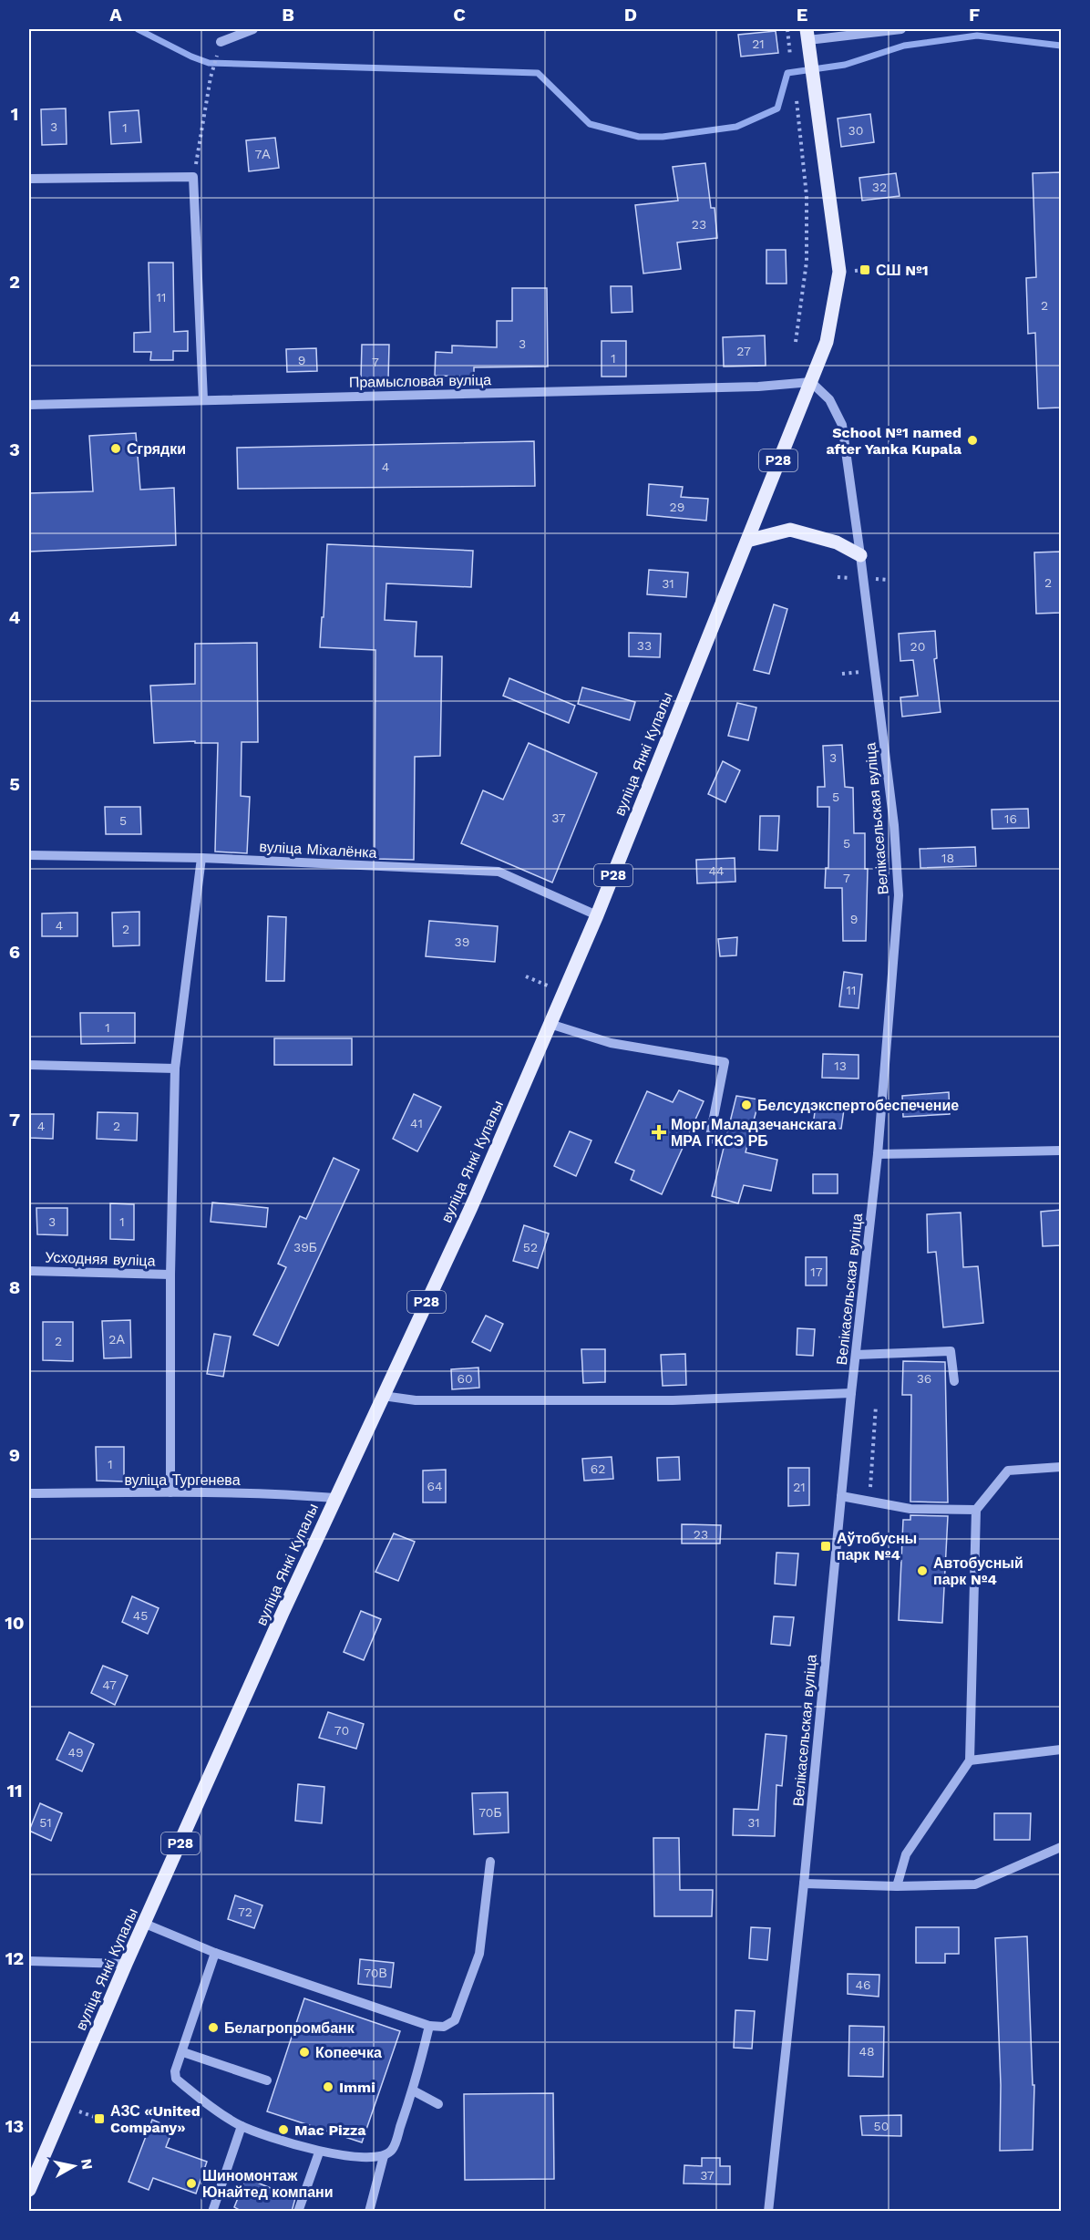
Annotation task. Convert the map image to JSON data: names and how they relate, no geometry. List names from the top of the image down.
{
  "streets": {
    "main road": ["Р28", "вуліца Янкі Купалы"],
    "street": [
      "Прамысловая вуліца",
      "Велікасельская вуліца",
      "вуліца Міхалёнка",
      "Усходняя вуліца",
      "вуліца Тургенева"
    ]
  },
  "crossings": [
    ["Прамысловая вуліца", "вуліца Янкі Купалы"],
    ["Прамысловая вуліца", "Велікасельская вуліца"],
    ["вуліца Янкі Купалы", "Велікасельская вуліца"],
    ["вуліца Янкі Купалы", "вуліца Міхалёнка"],
    ["вуліца Янкі Купалы", "вуліца Тургенева"]
  ],
  "places": {
    "transit": ["СШ №1", "Аўтобусны парк №4", "АЗС «United Company»"],
    "other": [
      "School №1 named after Yanka Kupala",
      "Сгрядки",
      "Белсудэкспертобеспечение",
      "Автобусный парк №4",
      "Белагропромбанк",
      "Копеечка",
      "Immi",
      "Mac Pizza",
      "Шиномонтаж Юнайтед компани"
    ],
    "health": ["Морг Маладзечанскага МРА ГКСЭ РБ"]
  },
  "house_numbers": [
    "21",
    "3",
    "1",
    "30",
    "7А",
    "32",
    "23",
    "11",
    "2",
    "3",
    "27",
    "1",
    "9",
    "7",
    "4",
    "29",
    "2",
    "31",
    "33",
    "20",
    "3",
    "5",
    "37",
    "16",
    "5",
    "5",
    "18",
    "44",
    "7",
    "9",
    "4",
    "2",
    "39",
    "11",
    "1",
    "13",
    "41",
    "4",
    "2",
    "3",
    "1",
    "39Б",
    "52",
    "17",
    "2А",
    "2",
    "60",
    "36",
    "1",
    "62",
    "64",
    "21",
    "23",
    "45",
    "47",
    "70",
    "49",
    "70Б",
    "51",
    "31",
    "72",
    "70В",
    "46",
    "48",
    "50",
    "37"
  ],
  "north": "right",
  "grid": {
    "columns": [
      "A",
      "B",
      "C",
      "D",
      "E",
      "F"
    ],
    "rows": [
      "1",
      "2",
      "3",
      "4",
      "5",
      "6",
      "7",
      "8",
      "9",
      "10",
      "11",
      "12",
      "13"
    ]
  }
}
